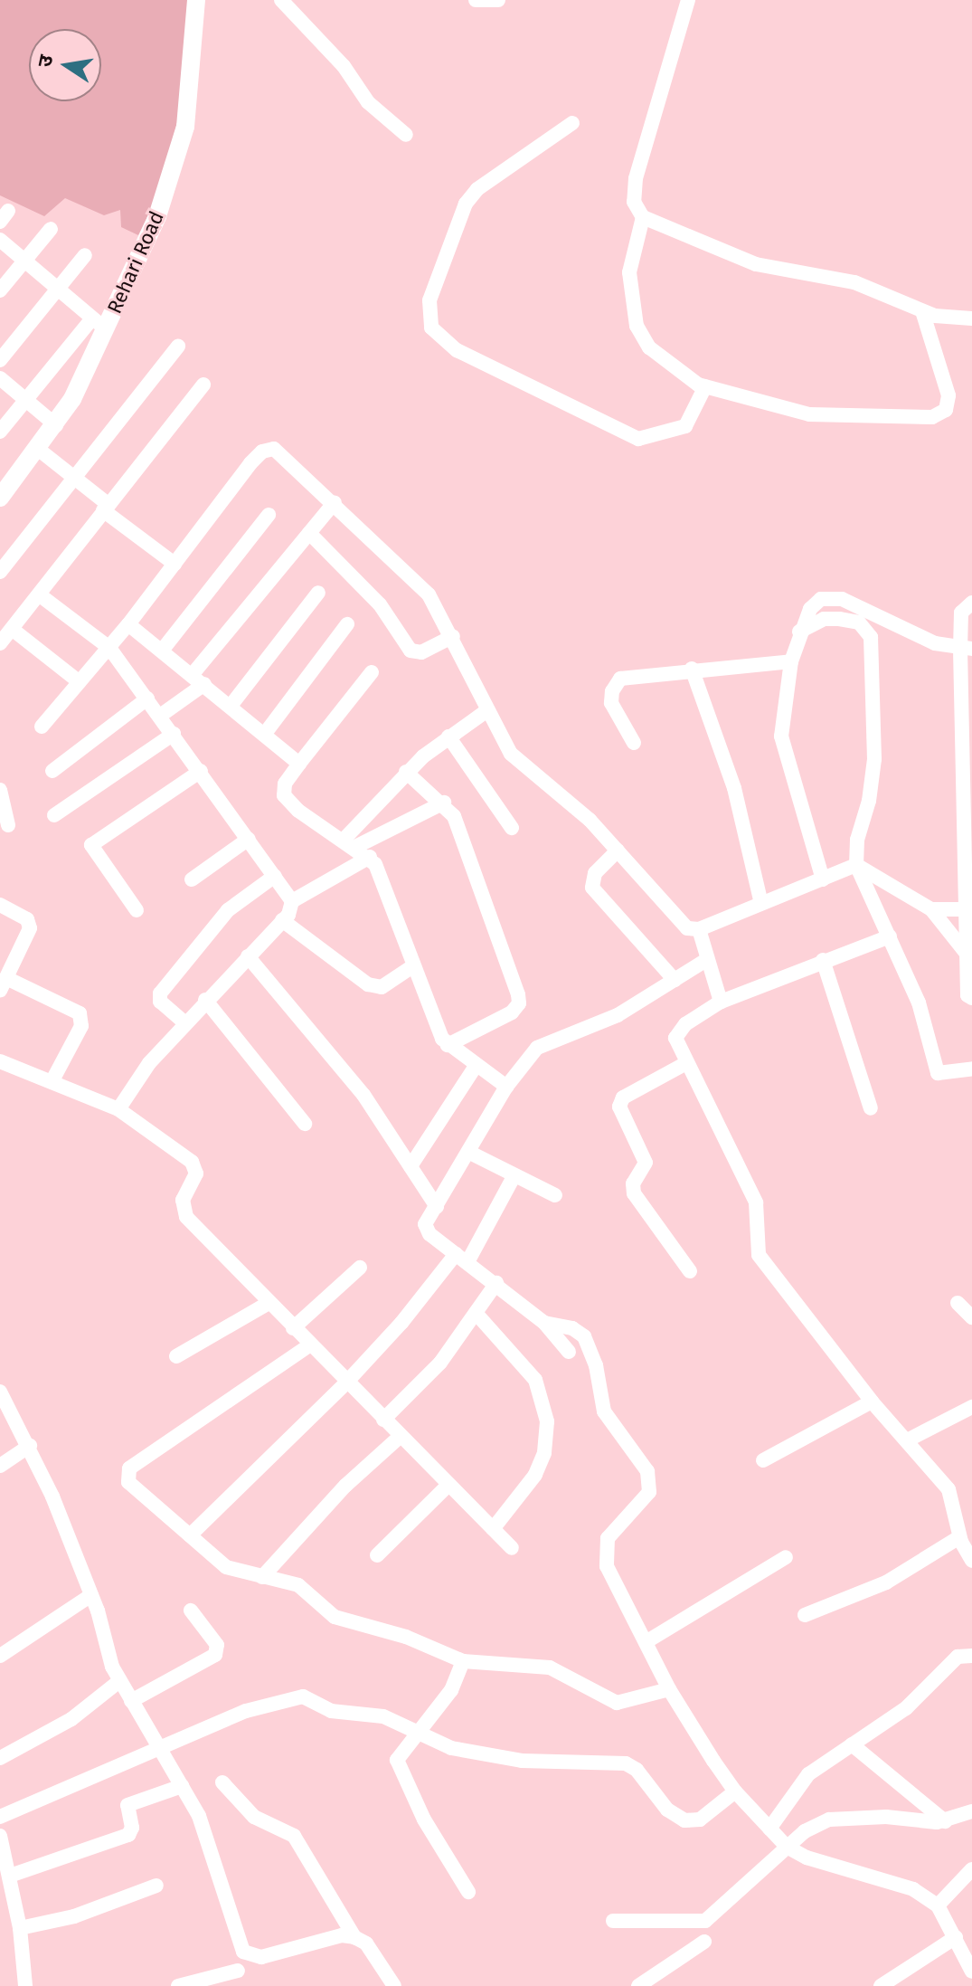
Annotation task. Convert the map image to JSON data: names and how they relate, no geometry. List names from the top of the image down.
{
  "streets": {
    "main road": ["Rehari Road"]
  },
  "north": "left"
}
